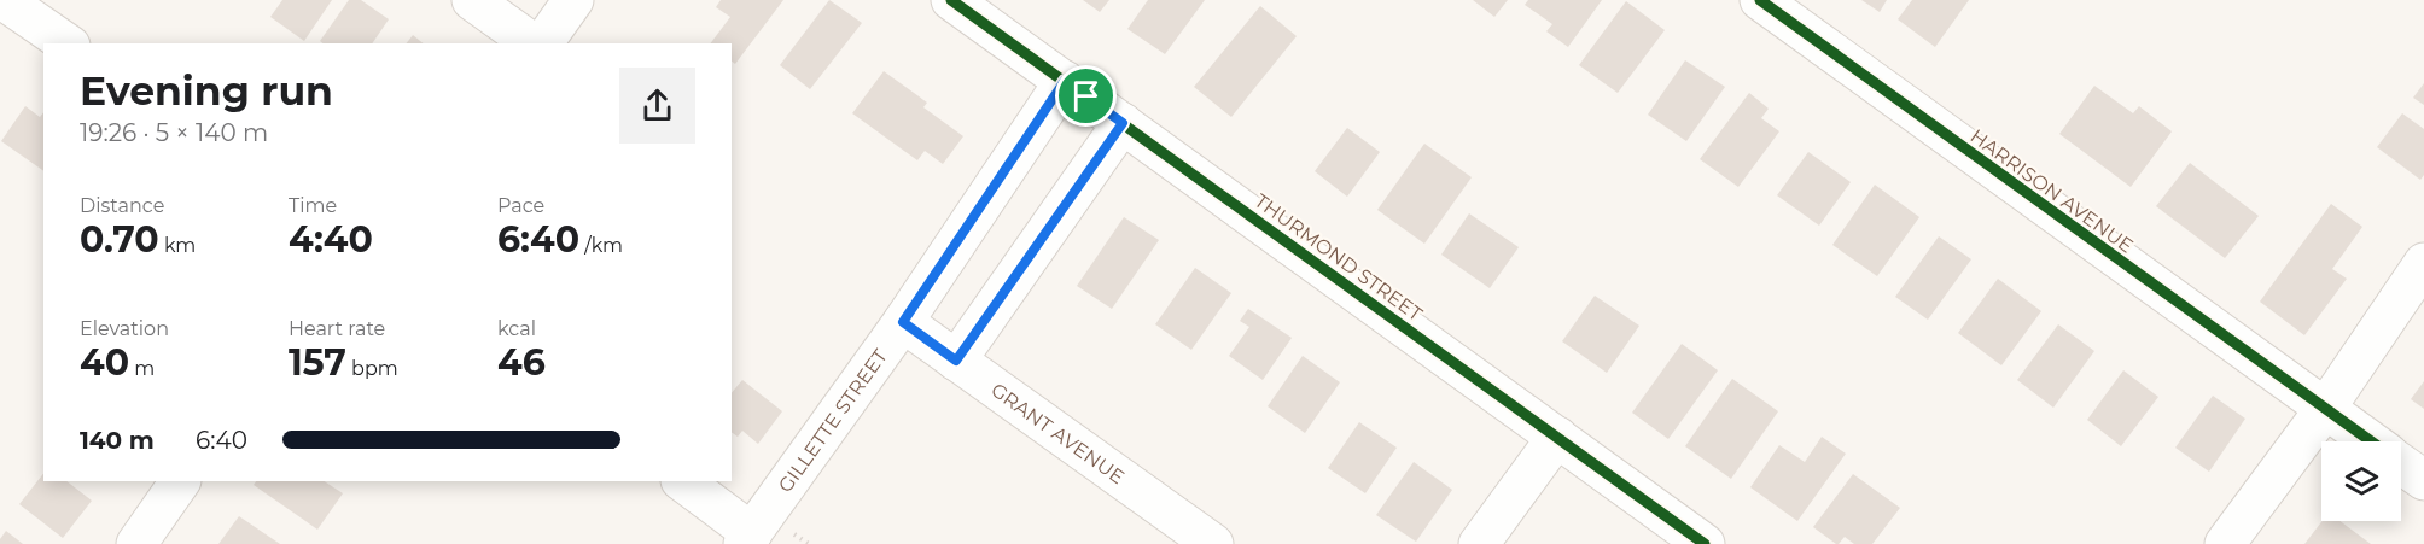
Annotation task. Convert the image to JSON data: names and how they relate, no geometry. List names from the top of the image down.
{
  "streets": {
    "street": [
      "HARRISON AVENUE",
      "THURMOND STREET",
      "GILLETTE STREET",
      "GRANT AVENUE"
    ]
  },
  "crossings": [
    ["THURMOND STREET", "GILLETTE STREET"],
    ["GILLETTE STREET", "GRANT AVENUE"]
  ],
  "page": {
    "heading": ["Evening run", "19:26 · 5 × 140 m"],
    "stats": [
      ["Distance", "0.70 km"],
      ["Time", "4:40"],
      ["Pace", "6:40 /km"],
      ["Elevation", "40 m"],
      ["Heart rate", "157 bpm"],
      ["kcal", "46"]
    ],
    "list": [
      {
        "name": "140 m",
        "note": "6:40"
      }
    ]
  }
}
